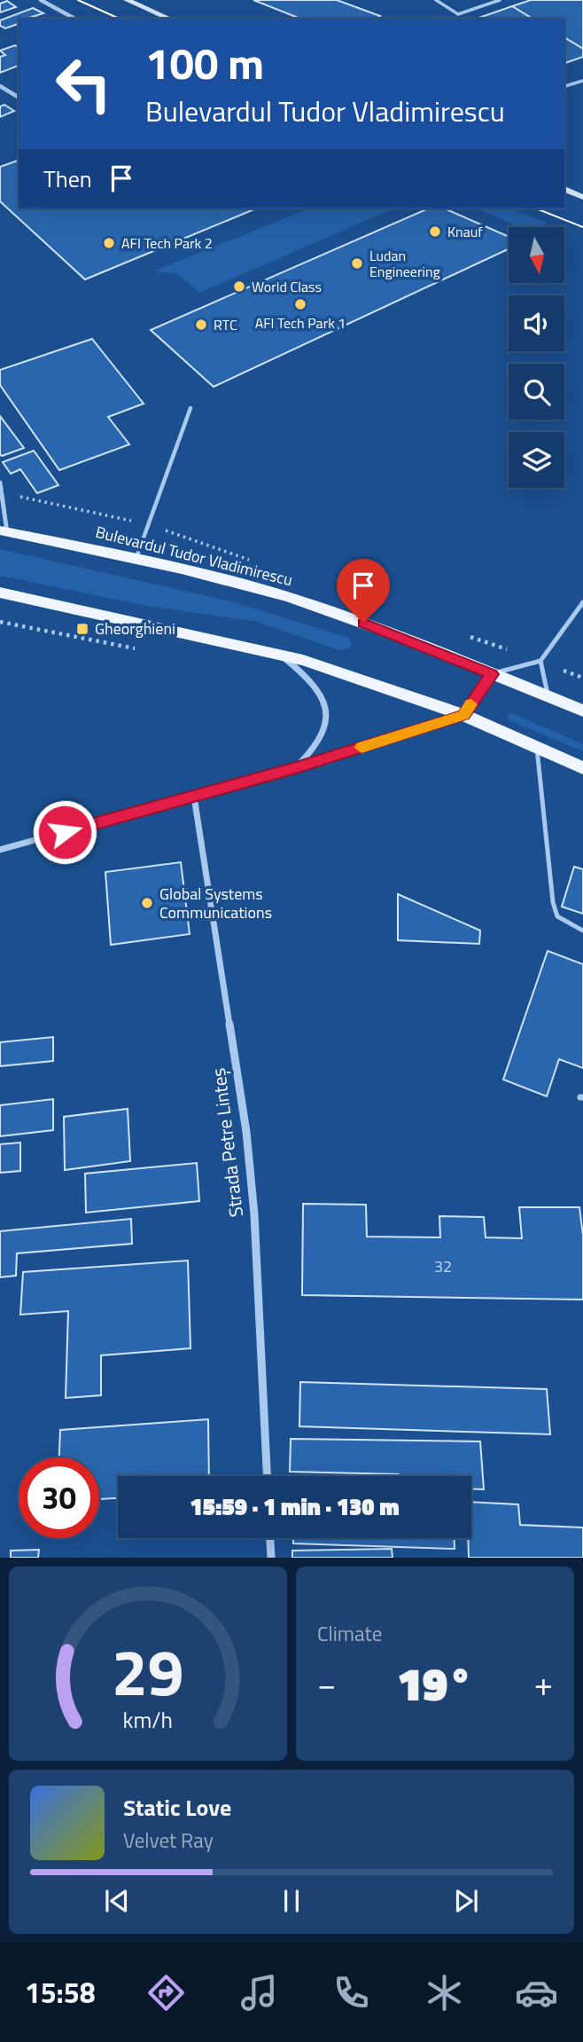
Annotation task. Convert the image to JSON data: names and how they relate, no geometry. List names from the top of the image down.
{
  "streets": {
    "main road": ["Bulevardul Tudor Vladimirescu"],
    "street": ["Strada Petre Linteș"]
  },
  "places": {
    "other": [
      "Knauf",
      "AFI Tech Park 2",
      "Ludan Engineering",
      "World Class",
      "AFI Tech Park 1",
      "RTC",
      "Global Systems Communications"
    ],
    "transit": ["Gheorghieni"]
  },
  "house_numbers": ["32"],
  "north": "bottom",
  "page": {
    "turn": ["100 m", "Bulevardul Tudor Vladimirescu"],
    "then": "Then",
    "limit": "30",
    "trip": "15:59 · 1 min · 130 m",
    "tile": "Climate",
    "heat": ["−", "19°", "+"],
    "song": ["Static Love", "Velvet Ray"],
    "tabs": "15:58",
    "gauge": ["29", "km/h"]
  }
}
